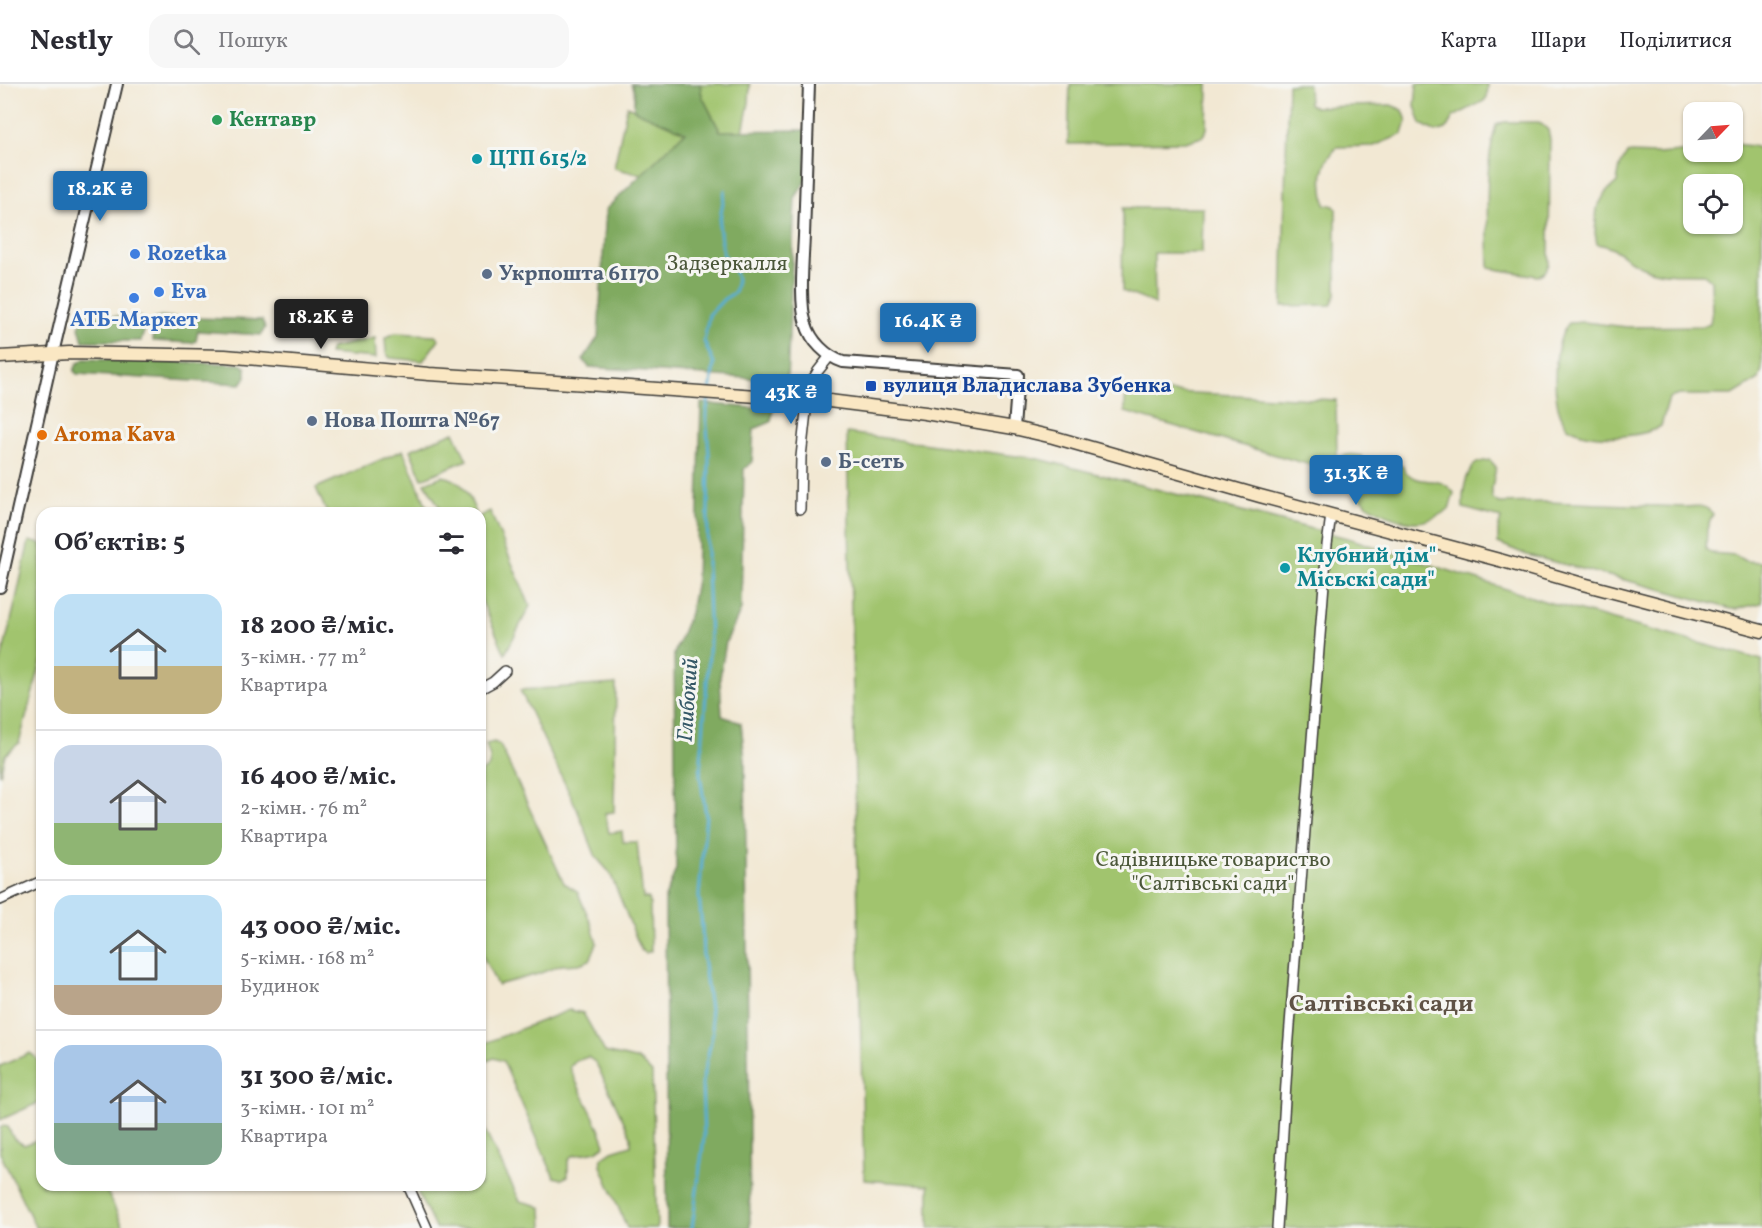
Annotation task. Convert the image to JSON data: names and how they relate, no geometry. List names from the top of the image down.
{
  "districts": ["Салтівські сади"],
  "water": ["Глибокий"],
  "parks": ["Задзеркалля", "Садівницьке товариство \"Салтівські сади\""],
  "places": {
    "other": [
      "Кентавр",
      "ЦТП 615/2",
      "Rozetka",
      "Укрпошта 61170",
      "Eva",
      "АТБ-Маркет",
      "Нова Пошта №67",
      "Aroma Kava",
      "Б-сеть",
      "Клубний дім\" Місьскі сади\""
    ],
    "transit": ["вулиця Владислава Зубенка"]
  },
  "north": "top right",
  "page": {
    "header": "Nestly",
    "search": "Пошук",
    "nav": ["Карта", "Шари", "Поділитися"],
    "price": [
      "18.2K ₴",
      "18.2K ₴",
      "16.4K ₴",
      "43K ₴",
      "31.3K ₴"
    ],
    "heading": "Об’єктів: 5",
    "list": [
      {
        "name": "18 200 ₴/міс.",
        "note": "3-кімн. · 77 m² · Квартира"
      },
      {
        "name": "16 400 ₴/міс.",
        "note": "2-кімн. · 76 m² · Квартира"
      },
      {
        "name": "43 000 ₴/міс.",
        "note": "5-кімн. · 168 m² · Будинок"
      },
      {
        "name": "31 300 ₴/міс.",
        "note": "3-кімн. · 101 m² · Квартира"
      }
    ]
  }
}
